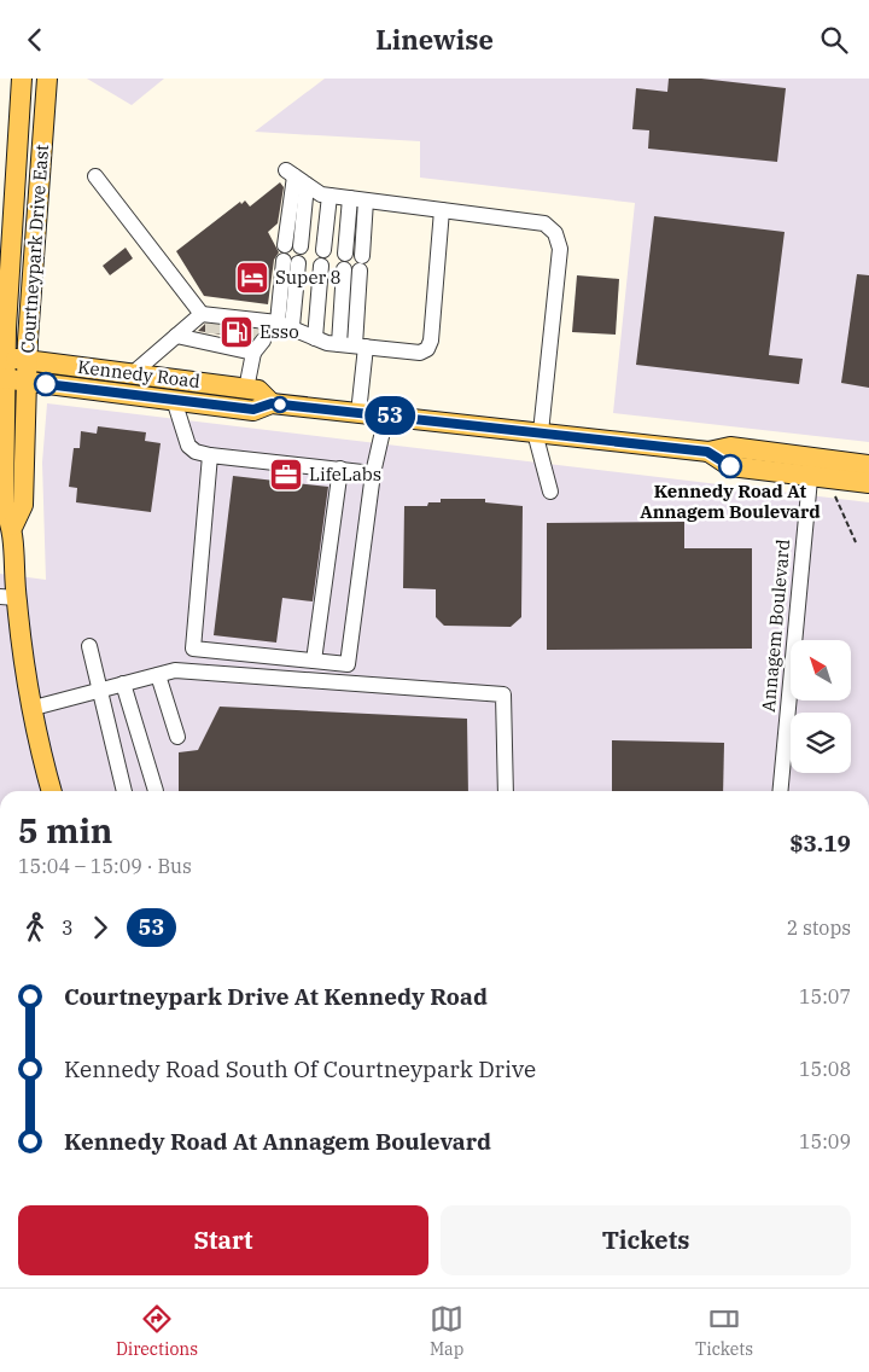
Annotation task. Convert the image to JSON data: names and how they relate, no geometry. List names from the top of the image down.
{
  "streets": {
    "main road": ["Courtneypark Drive East", "Kennedy Road"],
    "street": ["Annagem Boulevard"]
  },
  "crossings": [
    ["Courtneypark Drive East", "Kennedy Road"],
    ["Kennedy Road", "Annagem Boulevard"]
  ],
  "places": {
    "hotel": ["Super 8"],
    "fuel station": ["Esso"],
    "other": ["Kennedy Road At Annagem Boulevard"],
    "office": ["LifeLabs"]
  },
  "lines": ["bus line 53"],
  "north": "top left",
  "page": {
    "header": "Linewise",
    "on_map": "53",
    "heading": ["5 min", "15:04 – 15:09 · Bus", "$3.19"],
    "legs": ["3", "53", "2 stops"],
    "list": [
      {
        "name": "Courtneypark Drive At Kennedy Road",
        "value": "15:07"
      },
      {
        "name": "Kennedy Road South Of Courtneypark Drive",
        "value": "15:08"
      },
      {
        "name": "Kennedy Road At Annagem Boulevard",
        "value": "15:09"
      }
    ],
    "buttons": ["Start", "Tickets"],
    "tabs": ["Directions", "Map", "Tickets"]
  }
}
